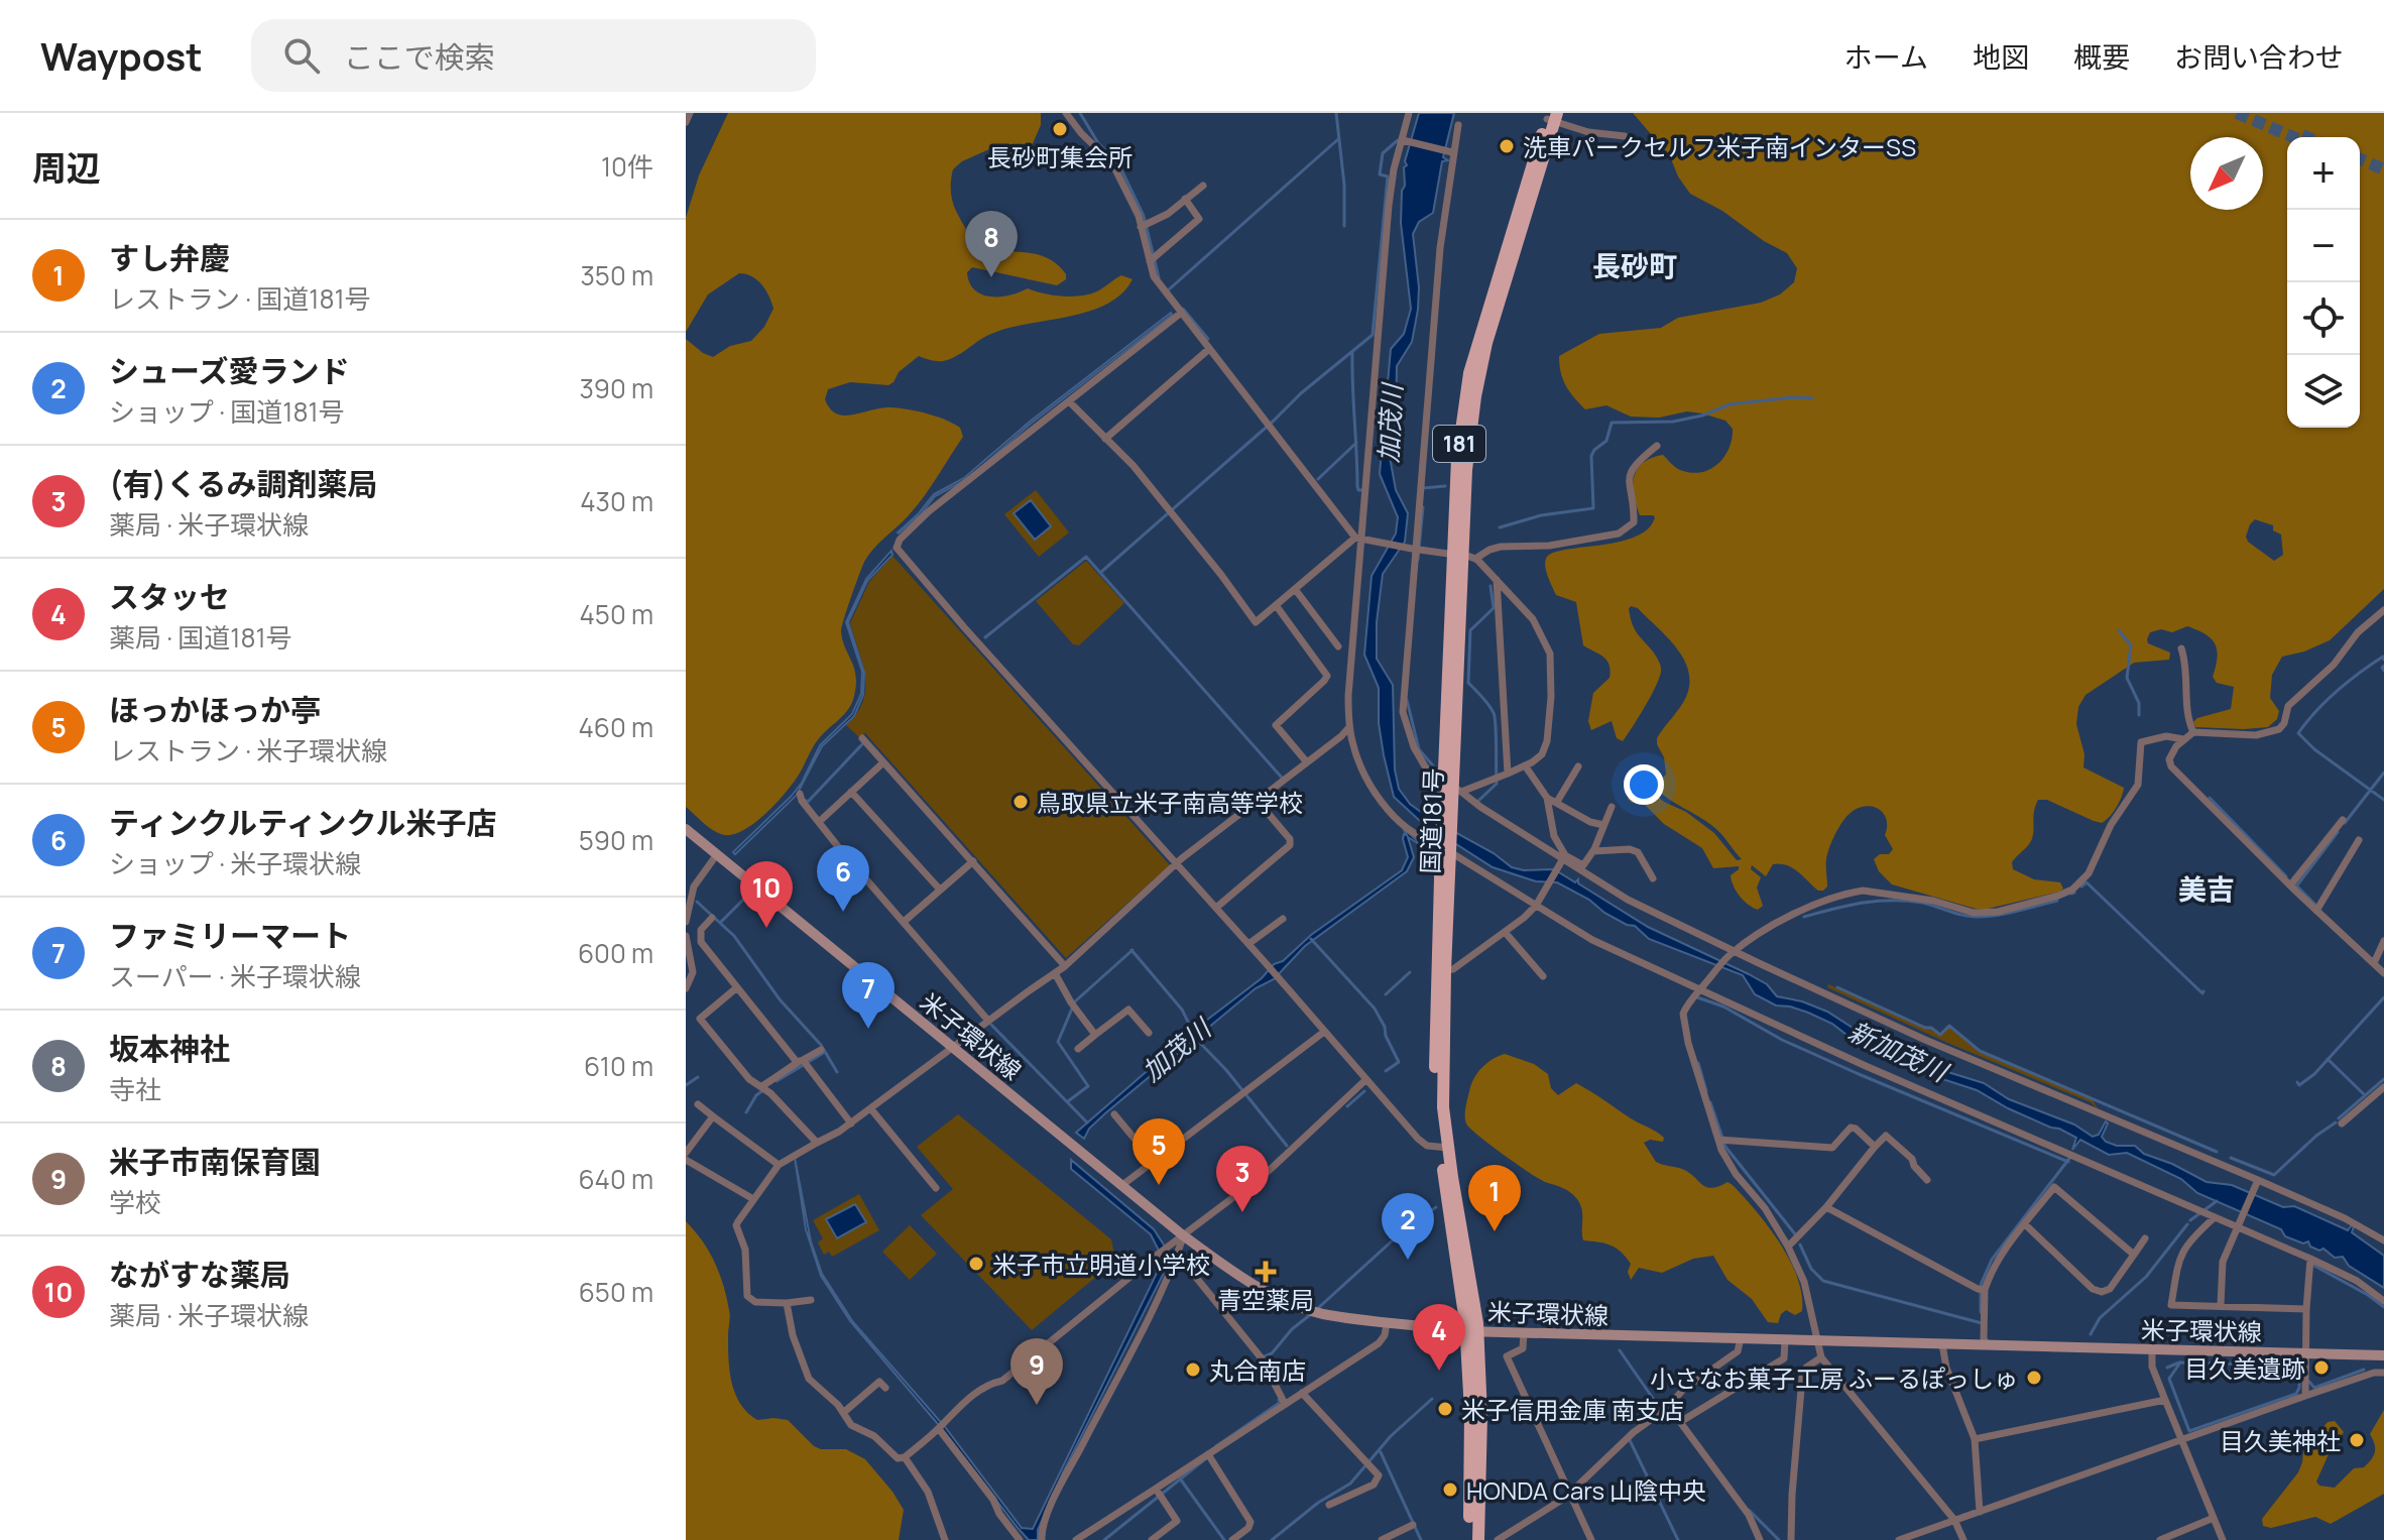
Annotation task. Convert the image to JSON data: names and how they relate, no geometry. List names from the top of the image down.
{
  "streets": {
    "highway": ["181", "国道181号"],
    "main road": ["米子環状線"]
  },
  "crossings": [
    ["国道181号", "米子環状線"]
  ],
  "districts": ["長砂町", "美吉"],
  "water": ["加茂川", "新加茂川"],
  "places": {
    "other": [
      "長砂町集会所",
      "洗車パークセルフ米子南インターSS",
      "鳥取県立米子南高等学校",
      "米子市立明道小学校",
      "目久美遺跡",
      "丸合南店",
      "小さなお菓子工房 ふーるぽっしゅ",
      "米子信用金庫 南支店",
      "目久美神社",
      "HONDA Cars 山陰中央"
    ],
    "health": ["青空薬局"]
  },
  "north": "bottom left",
  "page": {
    "header": "Waypost",
    "search": "ここで検索",
    "nav": [
      "ホーム",
      "地図",
      "概要",
      "お問い合わせ"
    ],
    "heading": ["周辺", "10件"],
    "map_buttons": ["+", "−"],
    "pins": [
      "8",
      "6",
      "10",
      "7",
      "5",
      "3",
      "1",
      "2",
      "4",
      "9"
    ],
    "list": [
      {
        "mark": "1",
        "name": "すし弁慶",
        "note": "レストラン · 国道181号",
        "value": "350 m"
      },
      {
        "mark": "2",
        "name": "シューズ愛ランド",
        "note": "ショップ · 国道181号",
        "value": "390 m"
      },
      {
        "mark": "3",
        "name": "(有)くるみ調剤薬局",
        "note": "薬局 · 米子環状線",
        "value": "430 m"
      },
      {
        "mark": "4",
        "name": "スタッセ",
        "note": "薬局 · 国道181号",
        "value": "450 m"
      },
      {
        "mark": "5",
        "name": "ほっかほっか亭",
        "note": "レストラン · 米子環状線",
        "value": "460 m"
      },
      {
        "mark": "6",
        "name": "ティンクルティンクル米子店",
        "note": "ショップ · 米子環状線",
        "value": "590 m"
      },
      {
        "mark": "7",
        "name": "ファミリーマート",
        "note": "スーパー · 米子環状線",
        "value": "600 m"
      },
      {
        "mark": "8",
        "name": "坂本神社",
        "note": "寺社",
        "value": "610 m"
      },
      {
        "mark": "9",
        "name": "米子市南保育園",
        "note": "学校",
        "value": "640 m"
      },
      {
        "mark": "10",
        "name": "ながすな薬局",
        "note": "薬局 · 米子環状線",
        "value": "650 m"
      }
    ]
  }
}
